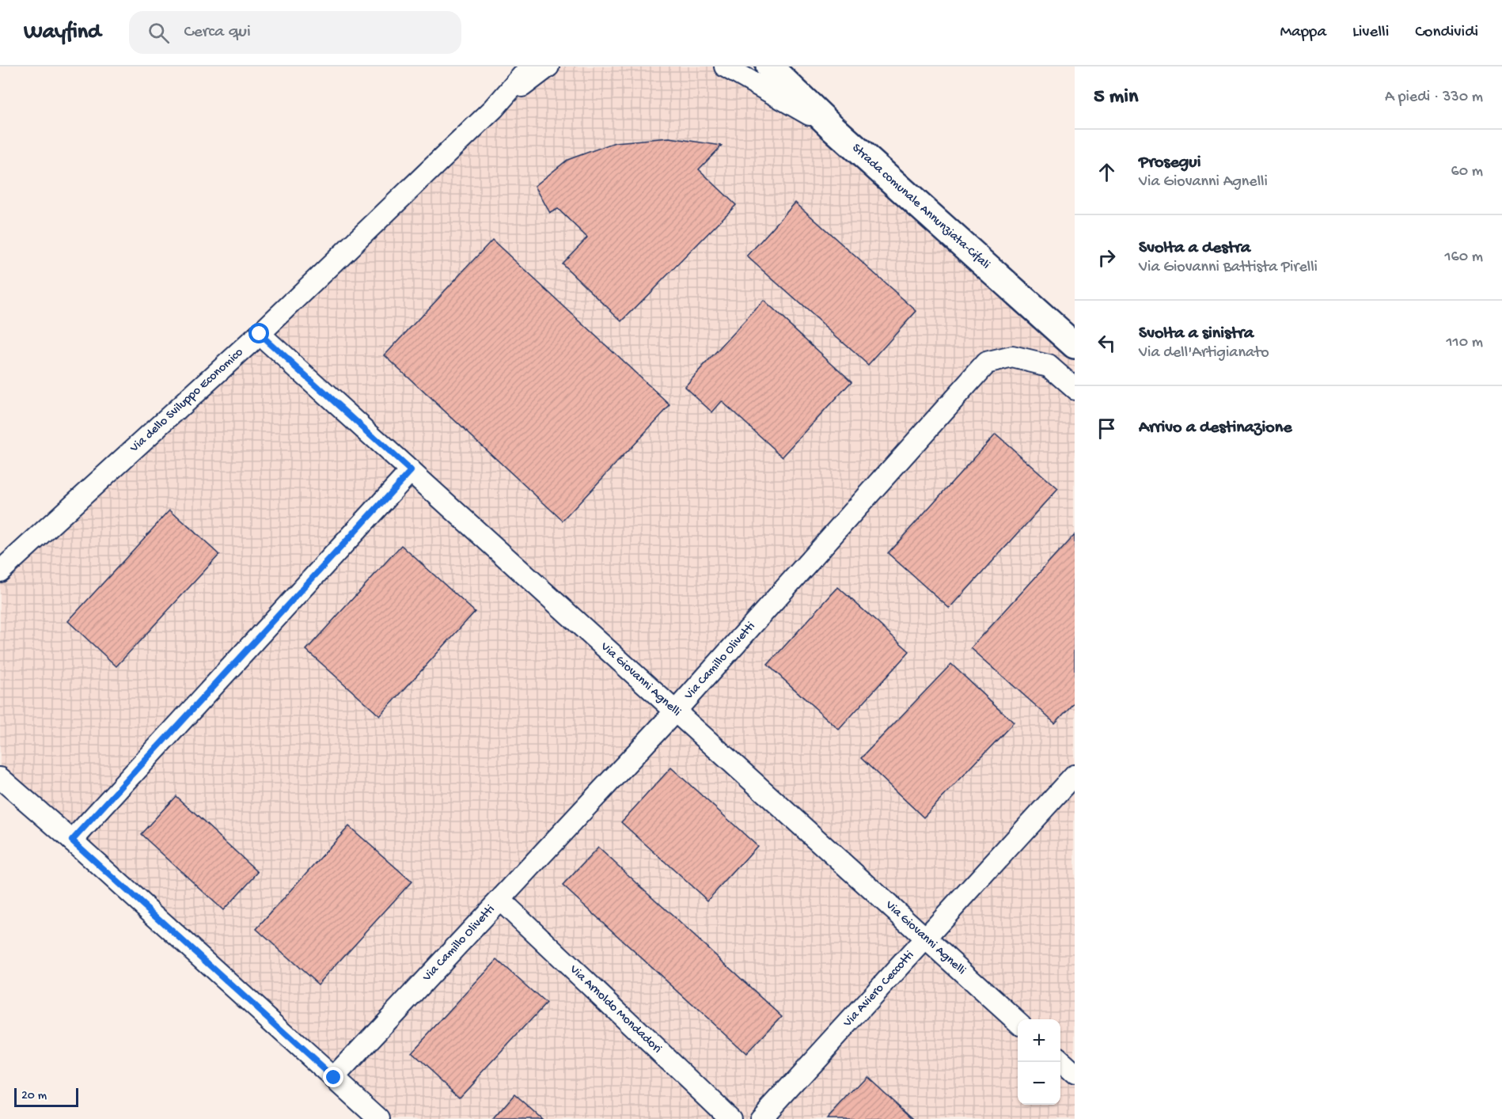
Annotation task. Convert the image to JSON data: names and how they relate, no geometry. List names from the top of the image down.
{
  "streets": {
    "street": [
      "Strada comunale Annunziata-Cifali",
      "Via dello Sviluppo Economico",
      "Via Camillo Olivetti",
      "Via Giovanni Agnelli",
      "Via Aviero Ceccotti",
      "Via Arnoldo Mondadori"
    ]
  },
  "crossings": [
    ["Via dello Sviluppo Economico", "Via Giovanni Agnelli"],
    ["Via Camillo Olivetti", "Via Giovanni Agnelli"],
    ["Via Camillo Olivetti", "Via Arnoldo Mondadori"],
    ["Via Giovanni Agnelli", "Via Aviero Ceccotti"]
  ],
  "scale_bar": "20 m",
  "page": {
    "header": "Wayfind",
    "search": "Cerca qui",
    "nav": ["Mappa", "Livelli", "Condividi"],
    "heading": ["5 min", "A piedi · 330 m"],
    "list": [
      ["Prosegui", "Via Giovanni Agnelli", "60 m"],
      ["Svolta a destra", "Via Giovanni Battista Pirelli", "160 m"],
      ["Svolta a sinistra", "Via dell'Artigianato", "110 m"],
      "Arrivo a destinazione"
    ],
    "map_buttons": ["+", "−"],
    "scale": "20 m"
  }
}
